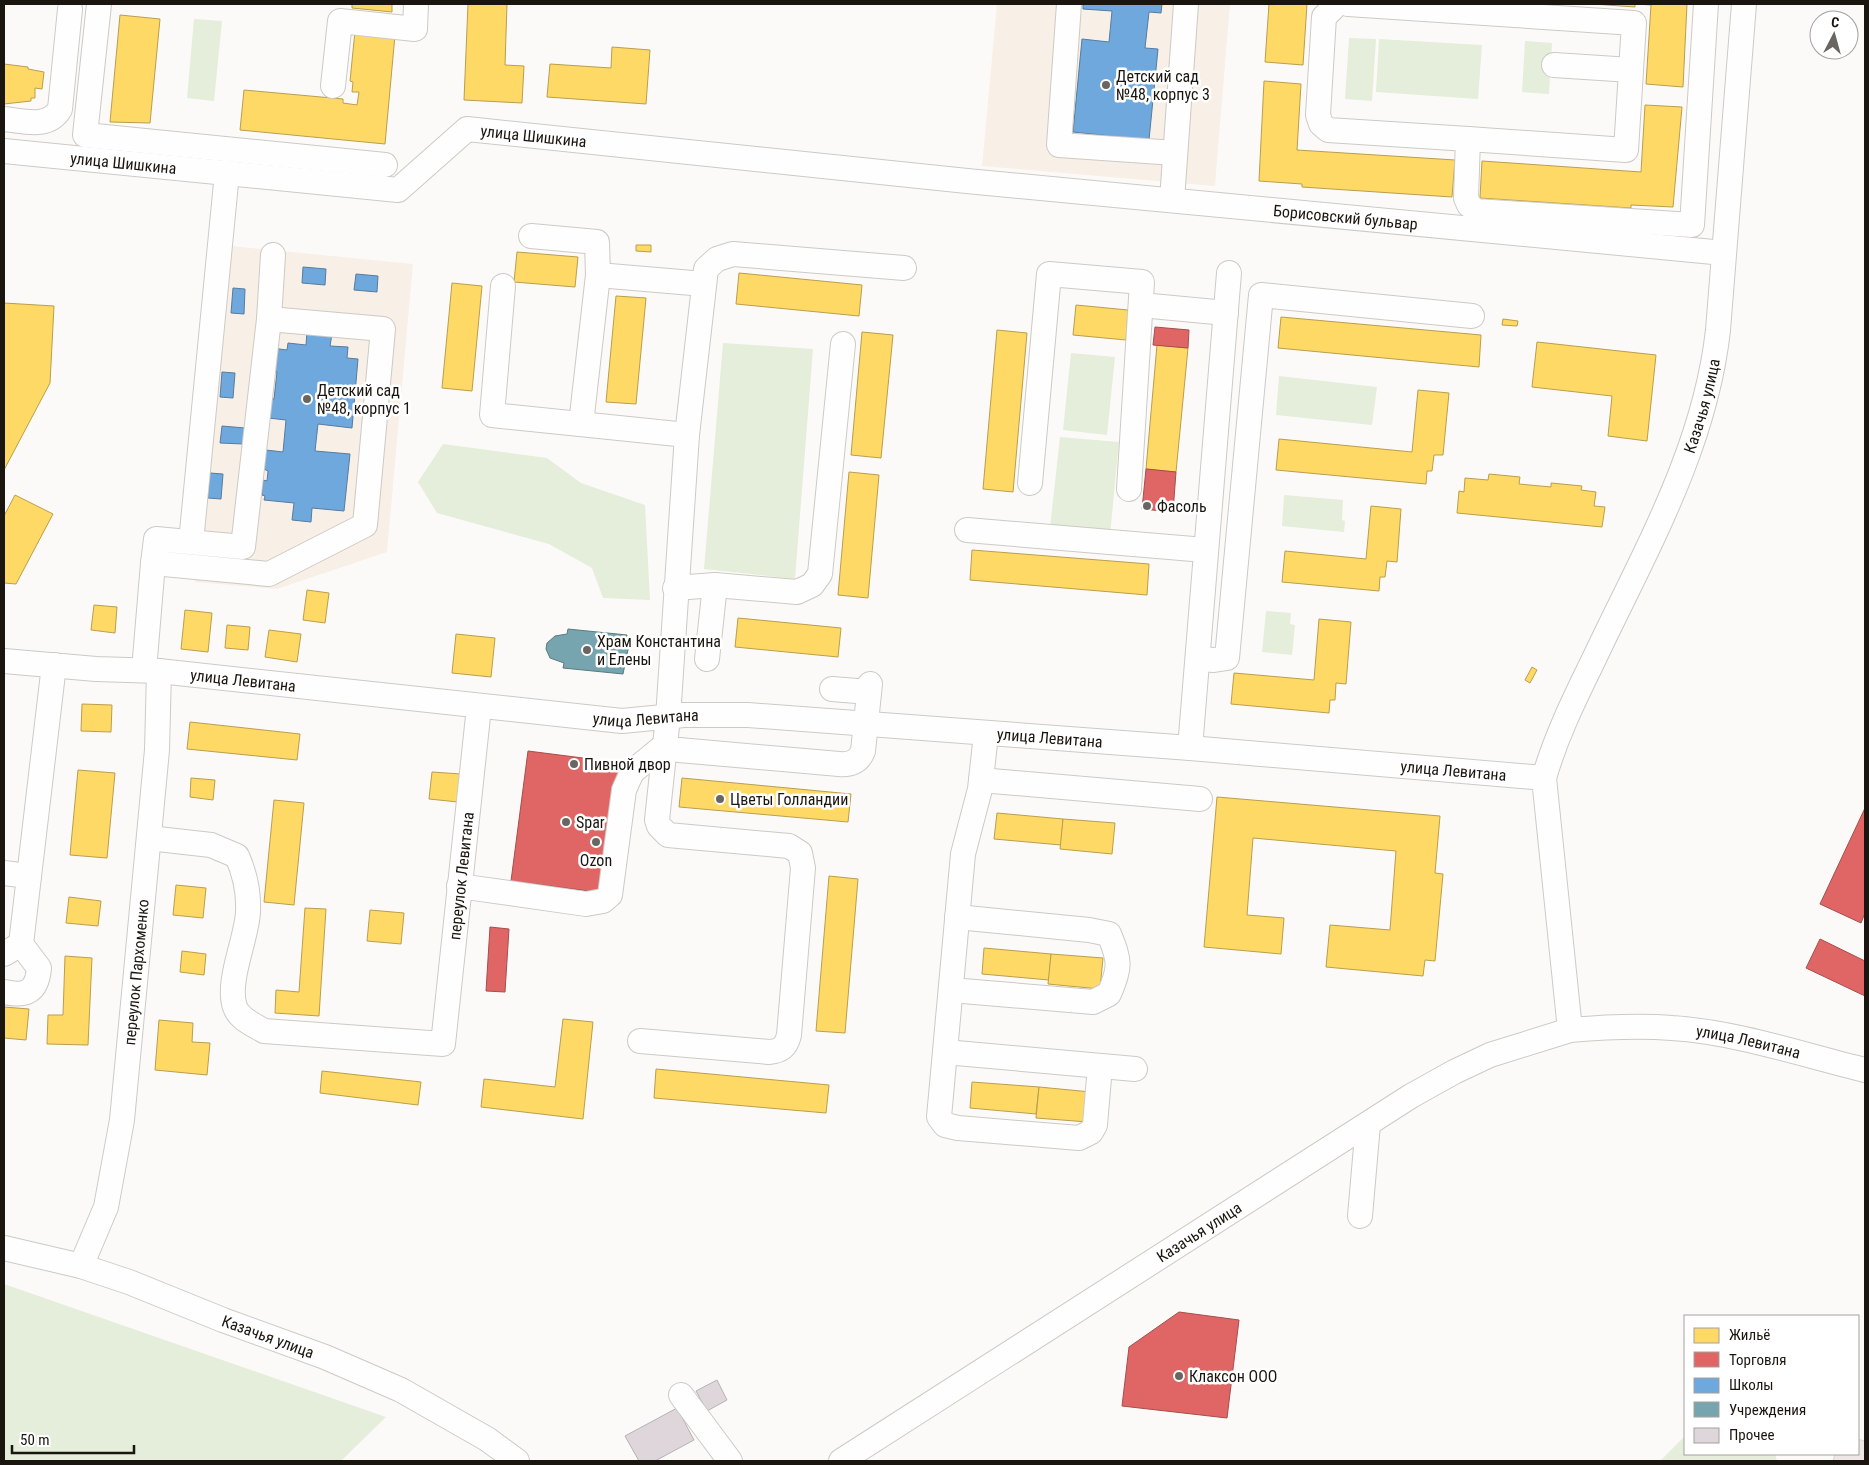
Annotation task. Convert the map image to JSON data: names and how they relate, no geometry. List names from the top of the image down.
{
  "streets": {
    "street": [
      "улица Шишкина",
      "Борисовский бульвар",
      "Казачья улица",
      "улица Левитана",
      "переулок Левитана",
      "переулок Пархоменко"
    ]
  },
  "crossings": [
    ["улица Шишкина", "Борисовский бульвар"],
    ["Борисовский бульвар", "Казачья улица"],
    ["Казачья улица", "улица Левитана"],
    ["Казачья улица", "переулок Пархоменко"],
    ["улица Левитана", "переулок Левитана"],
    ["улица Левитана", "переулок Пархоменко"],
    ["переулок Левитана", "переулок Пархоменко"]
  ],
  "places": [
    "Детский сад №48, корпус 3",
    "Детский сад №48, корпус 1",
    "Фасоль",
    "Храм Константина и Елены",
    "Пивной двор",
    "Цветы Голландии",
    "Spar",
    "Ozon",
    "Клаксон ООО"
  ],
  "legend": [
    "Жильё",
    "Торговля",
    "Школы",
    "Учреждения",
    "Прочее"
  ],
  "scale_bar": "50 m",
  "north": "top"
}
